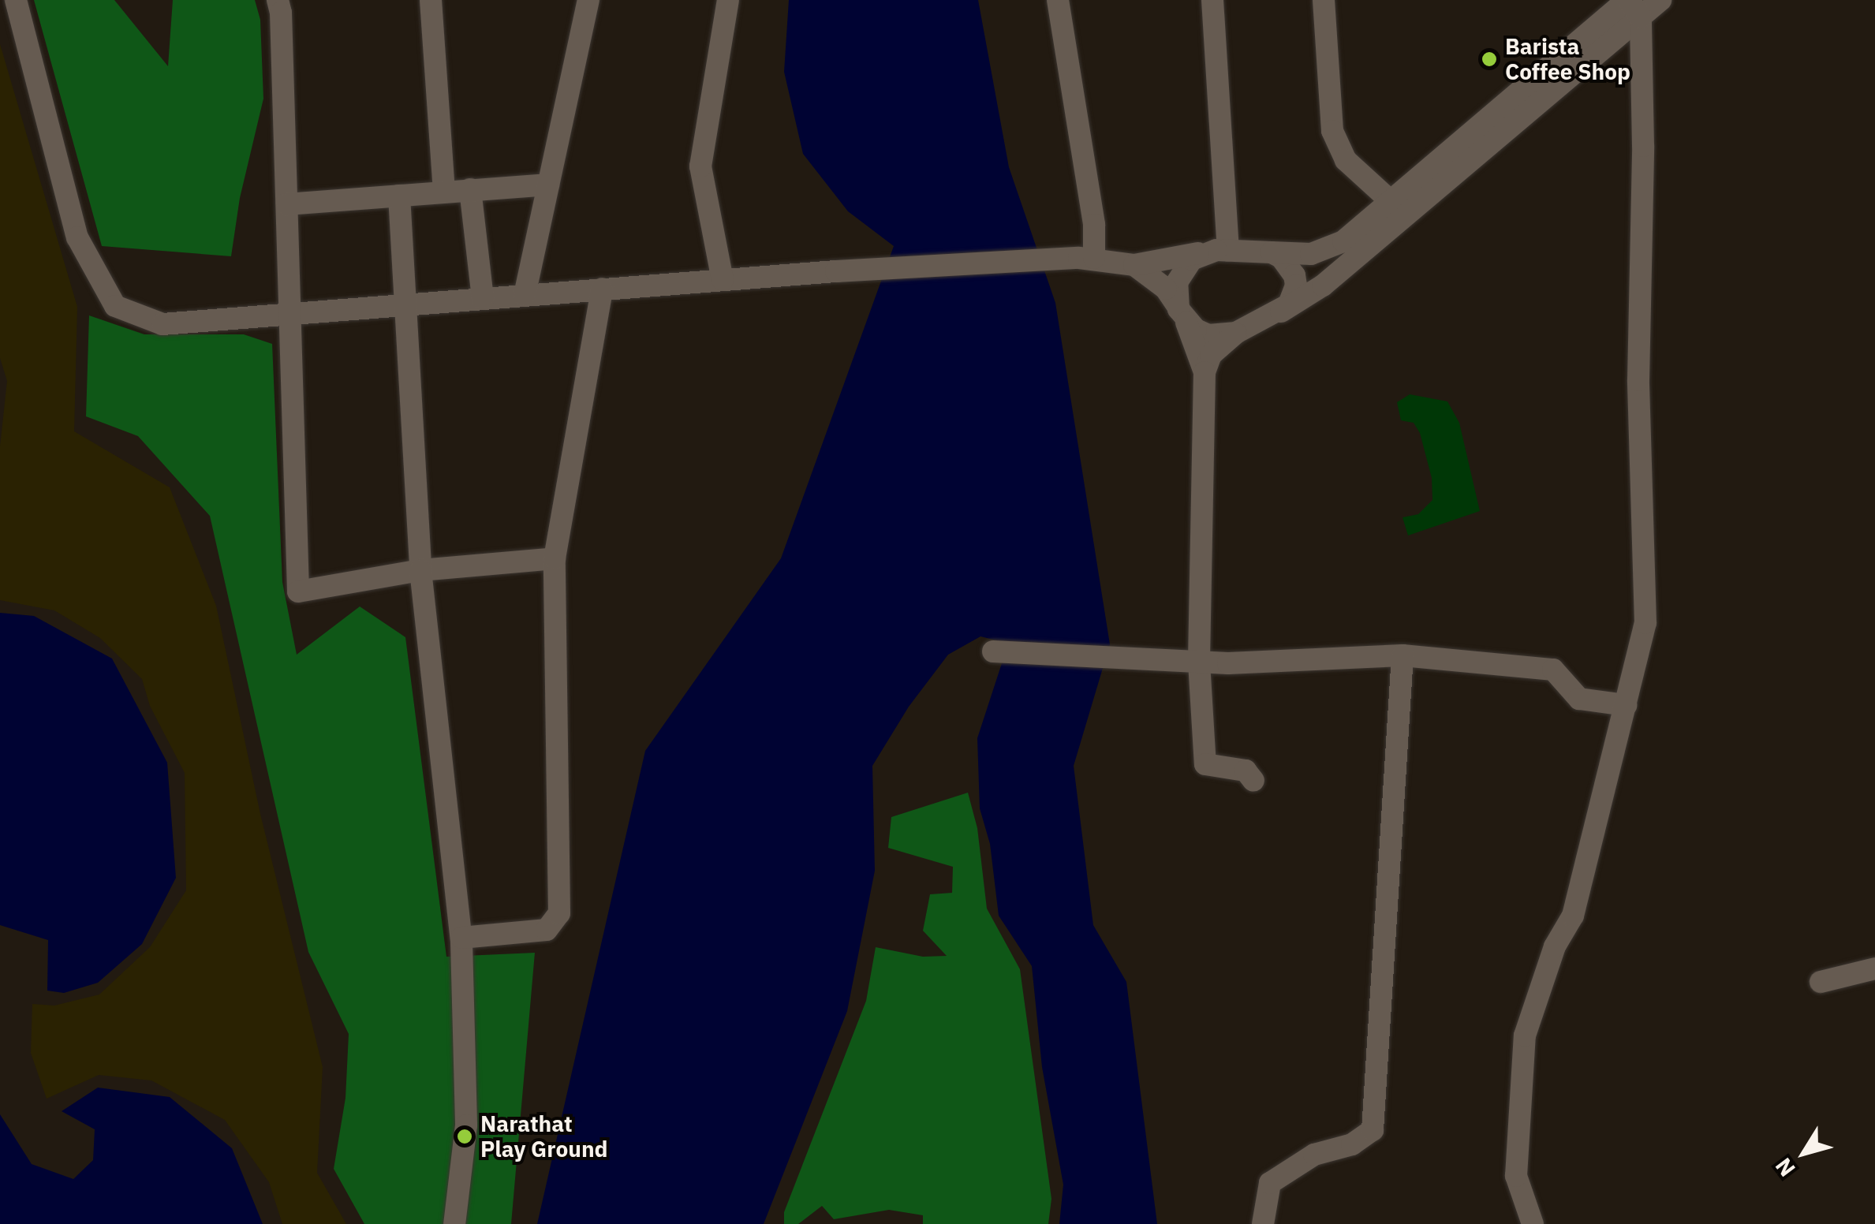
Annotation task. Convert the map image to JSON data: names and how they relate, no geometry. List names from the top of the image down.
{
  "places": ["Barista Coffee Shop", "Narathat Play Ground"],
  "north": "bottom left"
}
